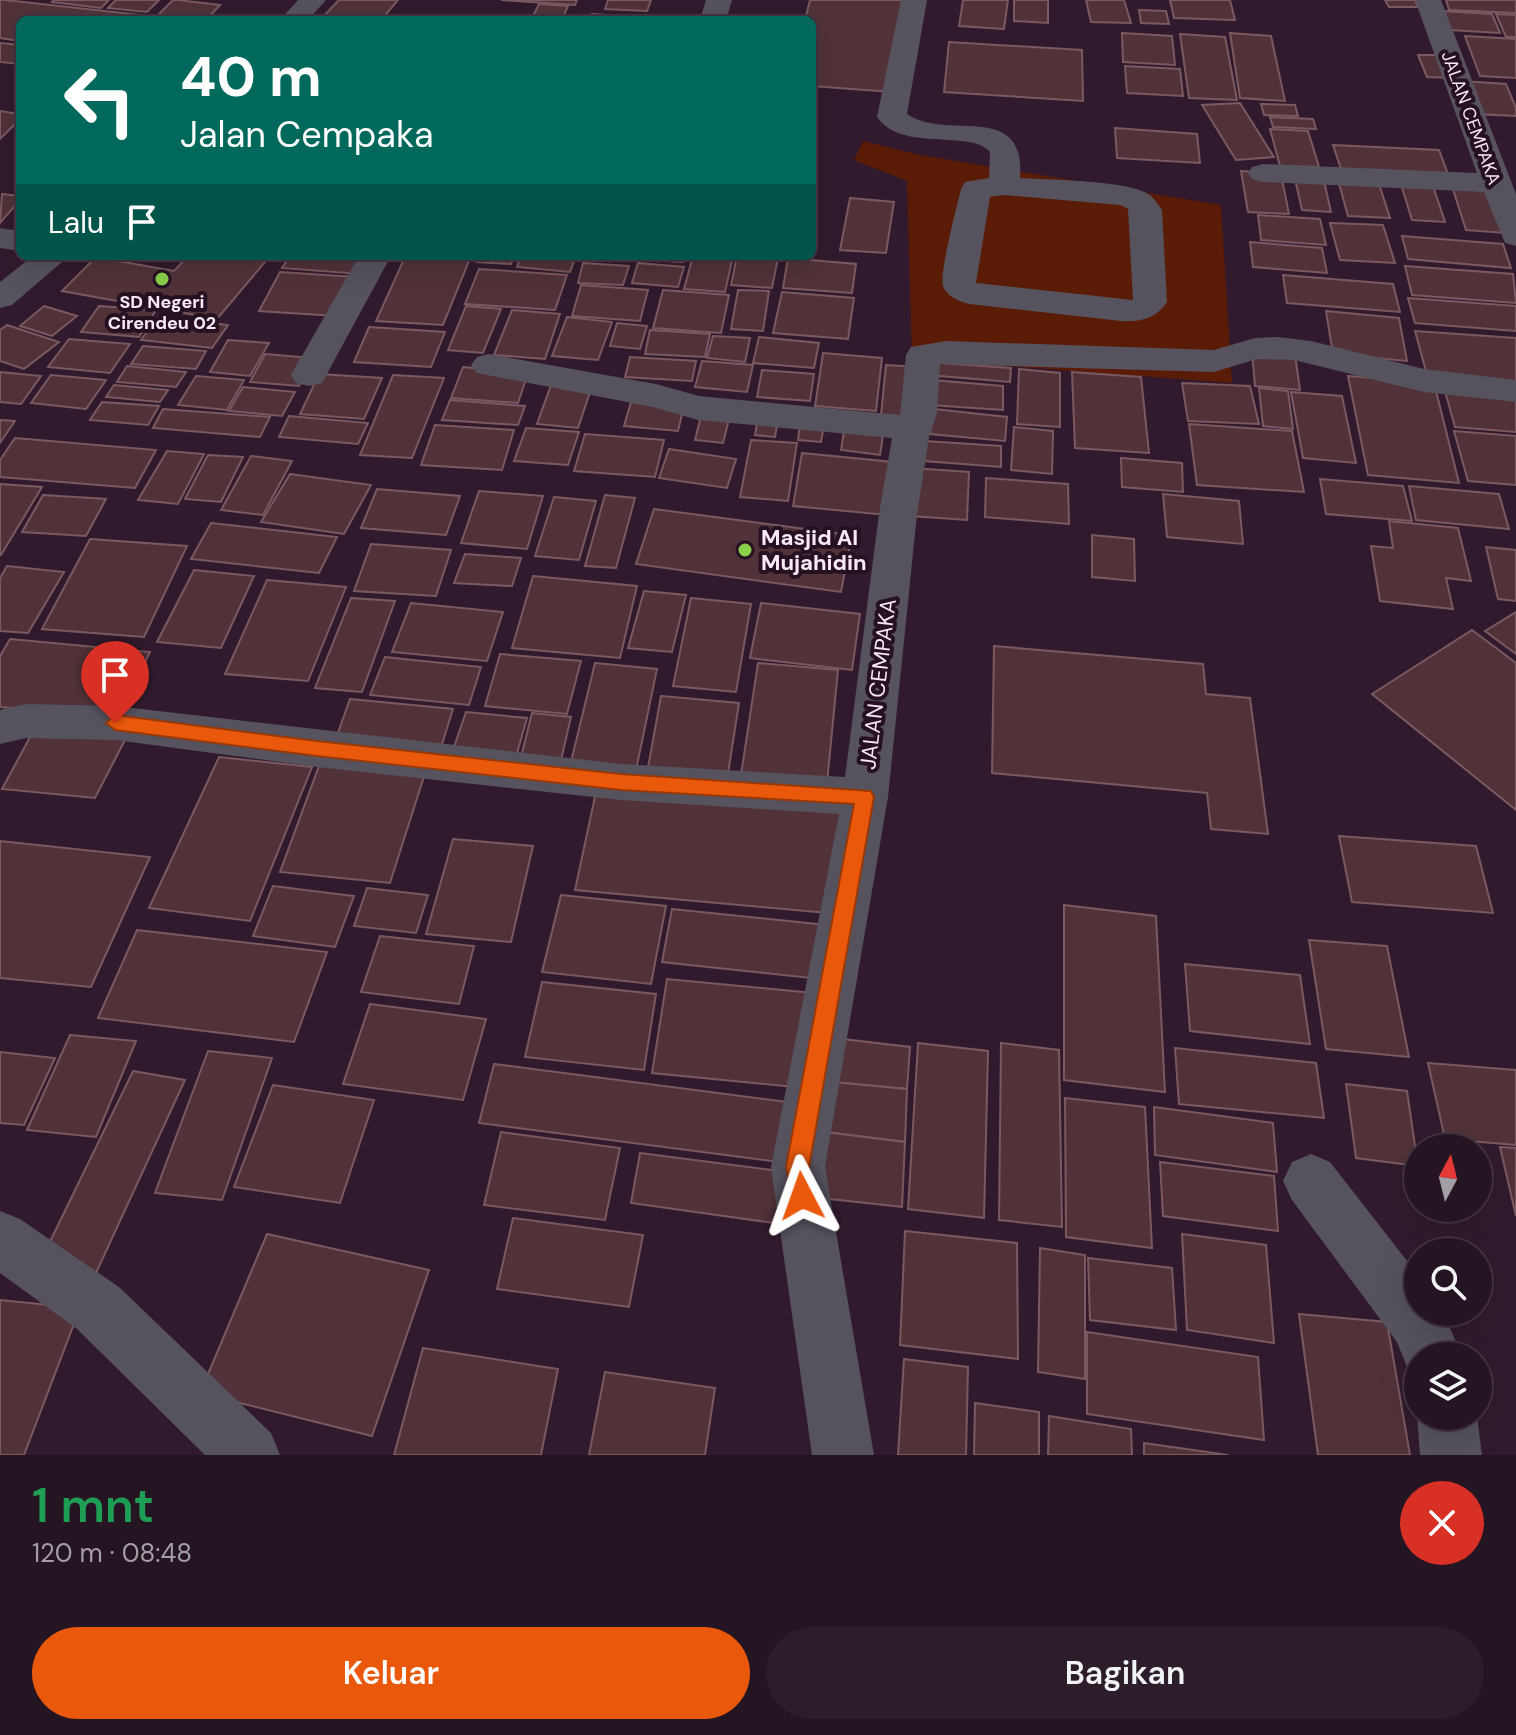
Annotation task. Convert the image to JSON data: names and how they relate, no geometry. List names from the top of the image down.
{
  "streets": {
    "street": ["JALAN CEMPAKA"]
  },
  "places": ["SD Negeri Cirendeu 02", "Masjid Al Mujahidin"],
  "north": "top",
  "page": {
    "turn": ["40 m", "Jalan Cempaka"],
    "then": "Lalu",
    "heading": ["1 mnt", "120 m · 08:48"],
    "buttons": ["Keluar", "Bagikan"]
  }
}
